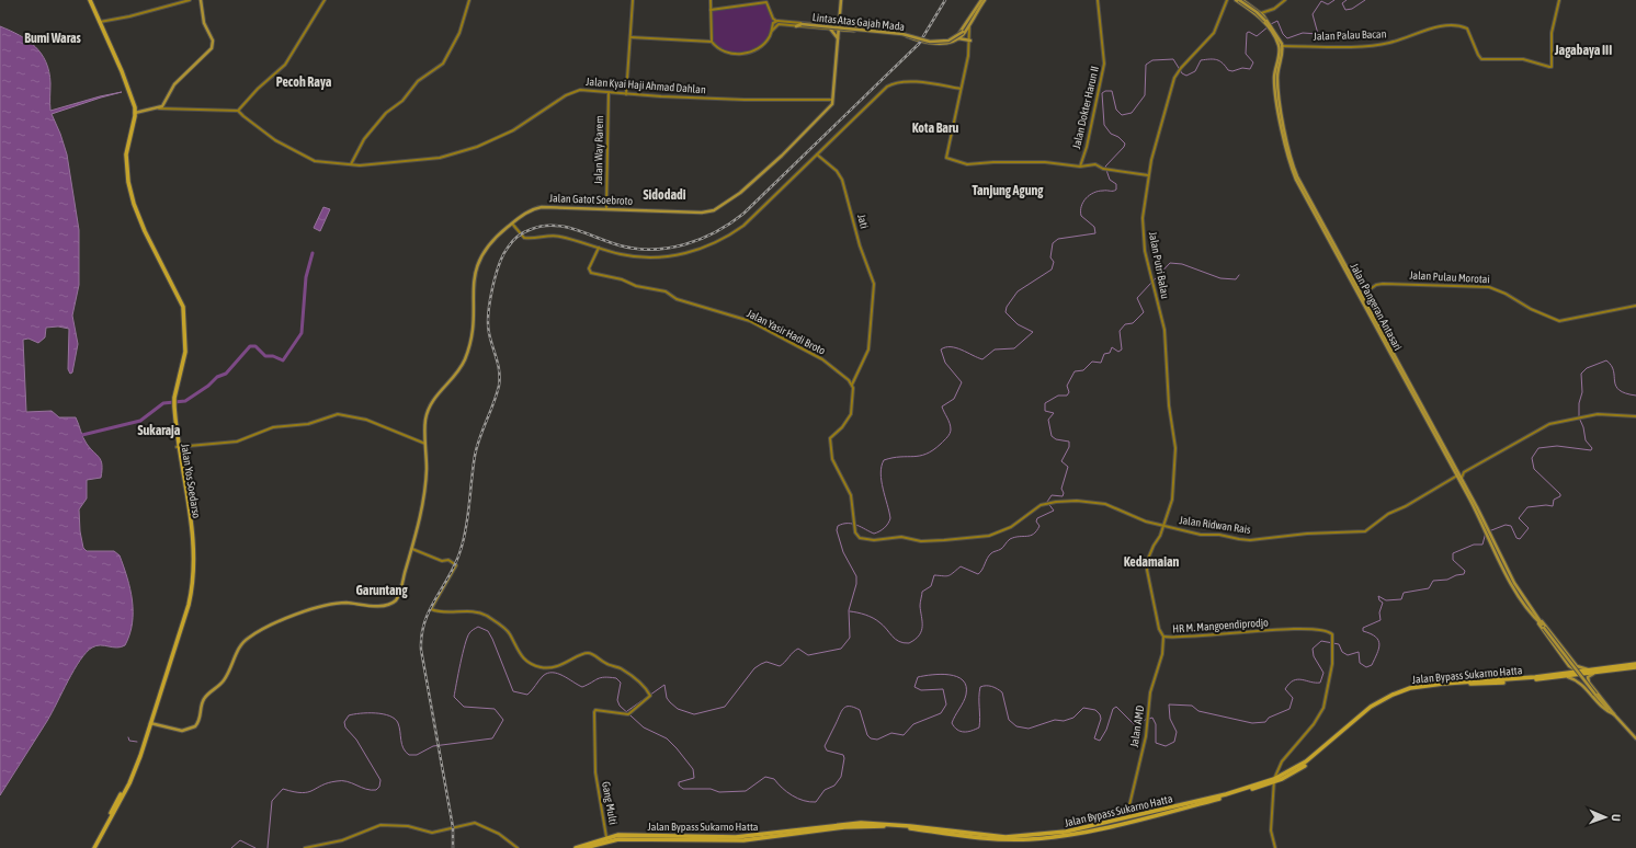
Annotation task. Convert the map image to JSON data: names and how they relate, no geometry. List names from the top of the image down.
{
  "streets": {
    "highway": ["Jalan Yos Soedarso", "Jalan Bypass Sukarno Hatta"],
    "main road": ["Lintas Atas Gajah Mada", "Jalan Gatot Soebroto", "Jalan Pangeran Antasari"],
    "street": [
      "Jalan Palau Bacan",
      "Jalan Kyai Haji Ahmad Dahlan",
      "Jalan Dokter Harun II",
      "Jalan Way Rarem",
      "Jati",
      "Jalan Putri Balau",
      "Jalan Pulau Morotai",
      "Jalan Yasir Hadi Broto",
      "Jalan Ridwan Rais",
      "HR M. Mangoendiprodjo",
      "Jalan AMD",
      "Gang Multi"
    ]
  },
  "crossings": [
    ["Jalan Palau Bacan", "Jalan Pangeran Antasari"],
    ["Jalan Kyai Haji Ahmad Dahlan", "Jalan Way Rarem"],
    ["Jalan Way Rarem", "Jalan Gatot Soebroto"],
    ["Jalan Gatot Soebroto", "Jalan Yos Soedarso"],
    ["Jalan Gatot Soebroto", "Gang Multi"],
    ["Jati", "Jalan Yasir Hadi Broto"],
    ["Jalan Putri Balau", "Jalan Ridwan Rais"],
    ["Jalan Putri Balau", "HR M. Mangoendiprodjo"],
    ["Jalan Putri Balau", "Jalan AMD"],
    ["Jalan Pulau Morotai", "Jalan Pangeran Antasari"],
    ["Jalan Pangeran Antasari", "Jalan Ridwan Rais"],
    ["HR M. Mangoendiprodjo", "Jalan Bypass Sukarno Hatta"],
    ["HR M. Mangoendiprodjo", "Jalan AMD"],
    ["Jalan Bypass Sukarno Hatta", "Jalan AMD"],
    ["Jalan Bypass Sukarno Hatta", "Gang Multi"]
  ],
  "districts": [
    "Bumi Waras",
    "Jagabaya III",
    "Pecoh Raya",
    "Kota Baru",
    "Tanjung Agung",
    "Sidodadi",
    "Sukaraja",
    "Kedamaian",
    "Garuntang"
  ],
  "north": "right"
}
